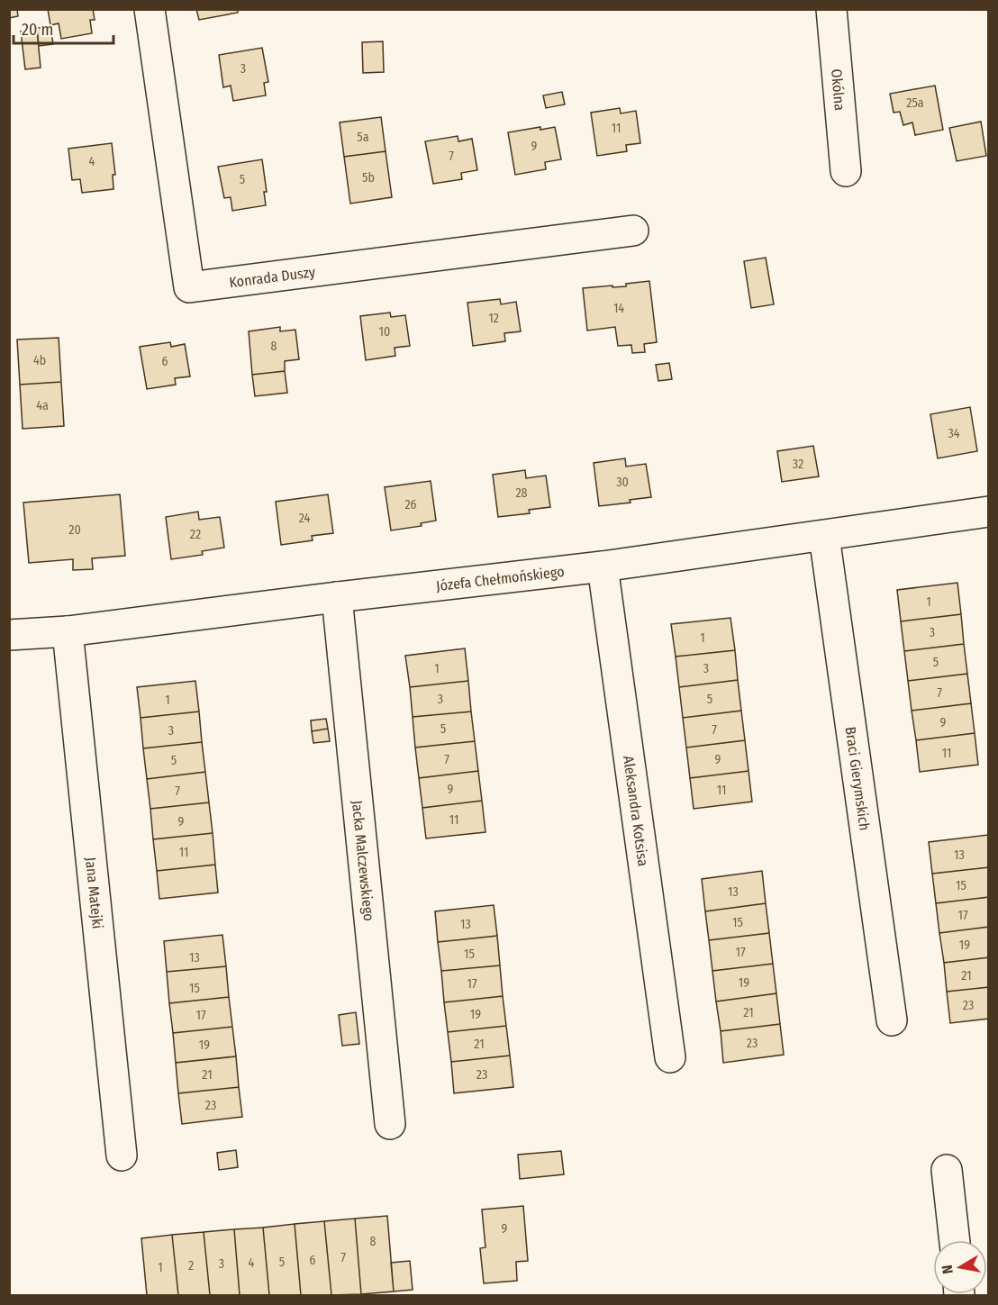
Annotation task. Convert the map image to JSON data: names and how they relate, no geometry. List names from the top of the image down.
{
  "streets": {
    "street": [
      "Okólna",
      "Konrada Duszy",
      "Józefa Chełmońskiego",
      "Braci Gierymskich",
      "Aleksandra Kotsisa",
      "Jacka Malczewskiego",
      "Jana Matejki"
    ]
  },
  "crossings": [
    ["Józefa Chełmońskiego", "Braci Gierymskich"],
    ["Józefa Chełmońskiego", "Aleksandra Kotsisa"],
    ["Józefa Chełmońskiego", "Jacka Malczewskiego"],
    ["Józefa Chełmońskiego", "Jana Matejki"]
  ],
  "house_numbers": [
    "3",
    "25a",
    "11",
    "5a",
    "9",
    "7",
    "4",
    "5b",
    "5",
    "14",
    "12",
    "10",
    "8",
    "4b",
    "6",
    "4a",
    "34",
    "32",
    "30",
    "28",
    "26",
    "24",
    "20",
    "22",
    "1",
    "3",
    "1",
    "5",
    "1",
    "3",
    "7",
    "3",
    "5",
    "1",
    "9",
    "5",
    "7",
    "3",
    "11",
    "7",
    "9",
    "5",
    "9",
    "11",
    "7",
    "11",
    "9",
    "11",
    "13",
    "15",
    "13",
    "17",
    "15",
    "13",
    "19",
    "17",
    "15",
    "13",
    "21",
    "19",
    "17",
    "15",
    "23",
    "21",
    "19",
    "17",
    "23",
    "21",
    "19",
    "21",
    "23",
    "23",
    "9",
    "8",
    "7",
    "6",
    "5",
    "4",
    "3",
    "2",
    "1"
  ],
  "scale_bar": "20 m",
  "north": "left"
}
